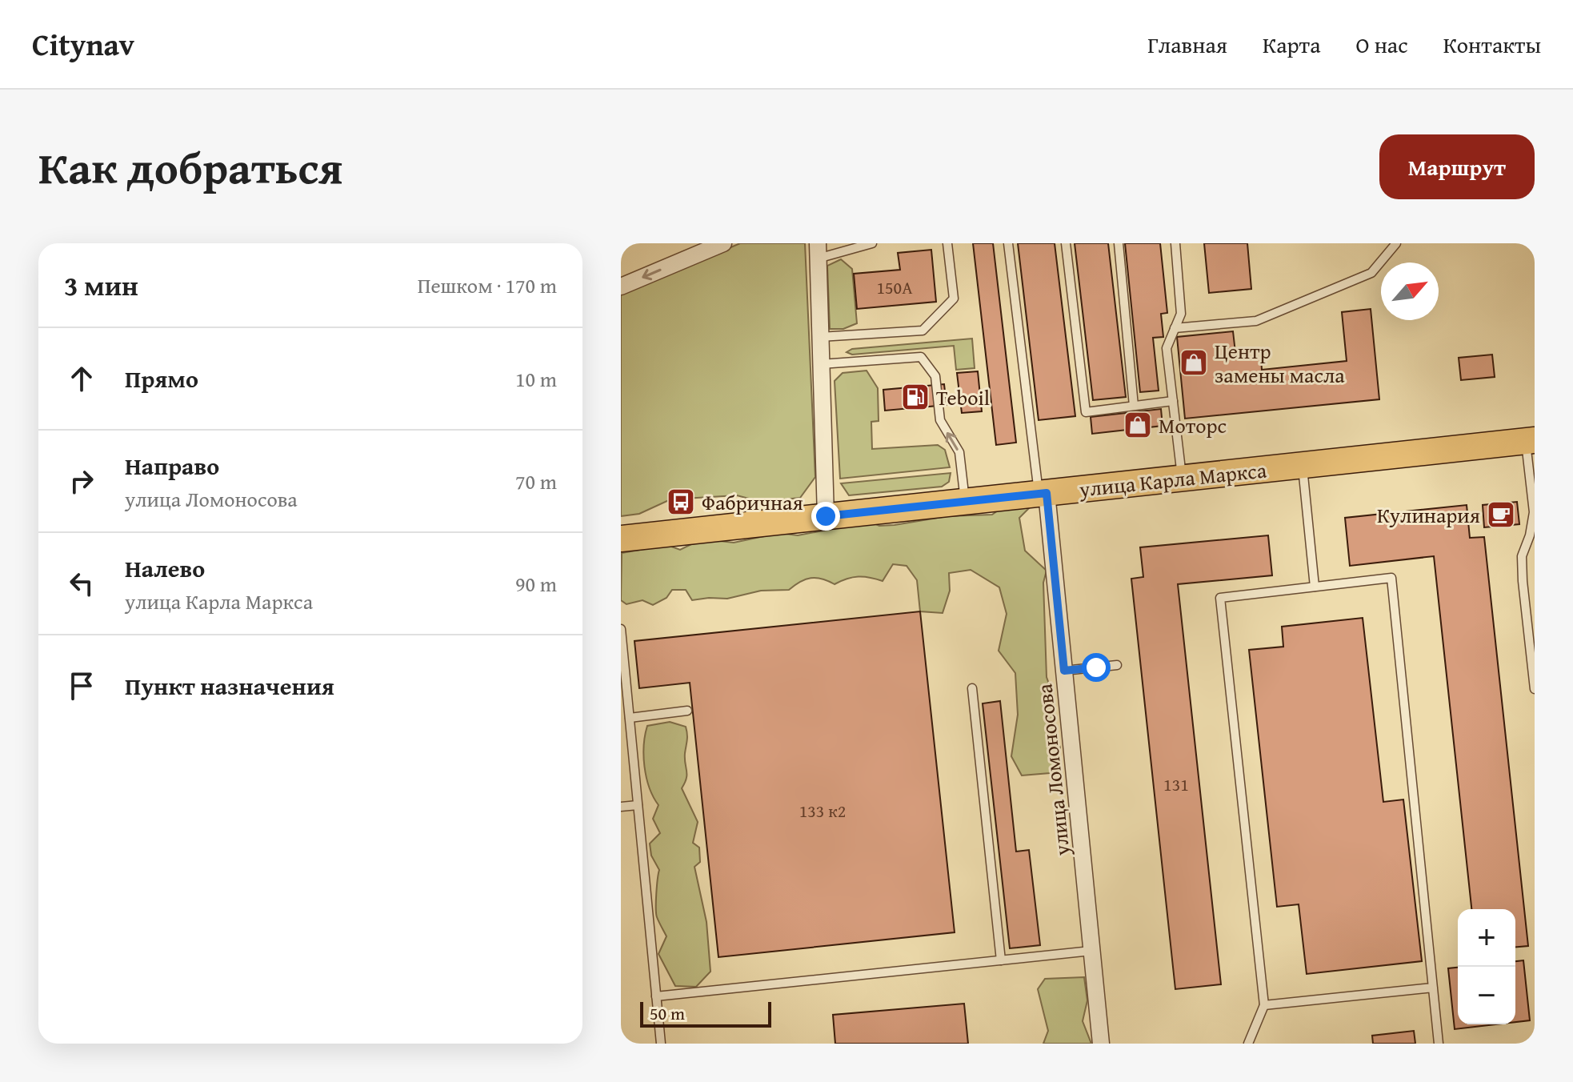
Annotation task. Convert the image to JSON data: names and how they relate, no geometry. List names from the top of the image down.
{
  "streets": {
    "main road": ["улица Карла Маркса"],
    "street": ["улица Ломоносова"]
  },
  "crossings": [
    ["улица Карла Маркса", "улица Ломоносова"]
  ],
  "places": {
    "shop": ["Центр замены масла", "Моторс"],
    "fuel station": ["Teboil"],
    "bus stop": ["Фабричная"],
    "cafe": ["Кулинария"]
  },
  "house_numbers": ["150А", "131", "133 к2"],
  "scale_bar": "50 m",
  "north": "top right",
  "page": {
    "header": "Citynav",
    "nav": [
      "Главная",
      "Карта",
      "О нас",
      "Контакты"
    ],
    "title": "Как добраться",
    "buttons": "Маршрут",
    "heading": ["3 мин", "Пешком · 170 m"],
    "list": [
      ["Прямо", "10 m"],
      ["Направо", "улица Ломоносова", "70 m"],
      ["Налево", "улица Карла Маркса", "90 m"],
      "Пункт назначения"
    ],
    "map_buttons": ["+", "−"],
    "scale": "50 m"
  }
}
